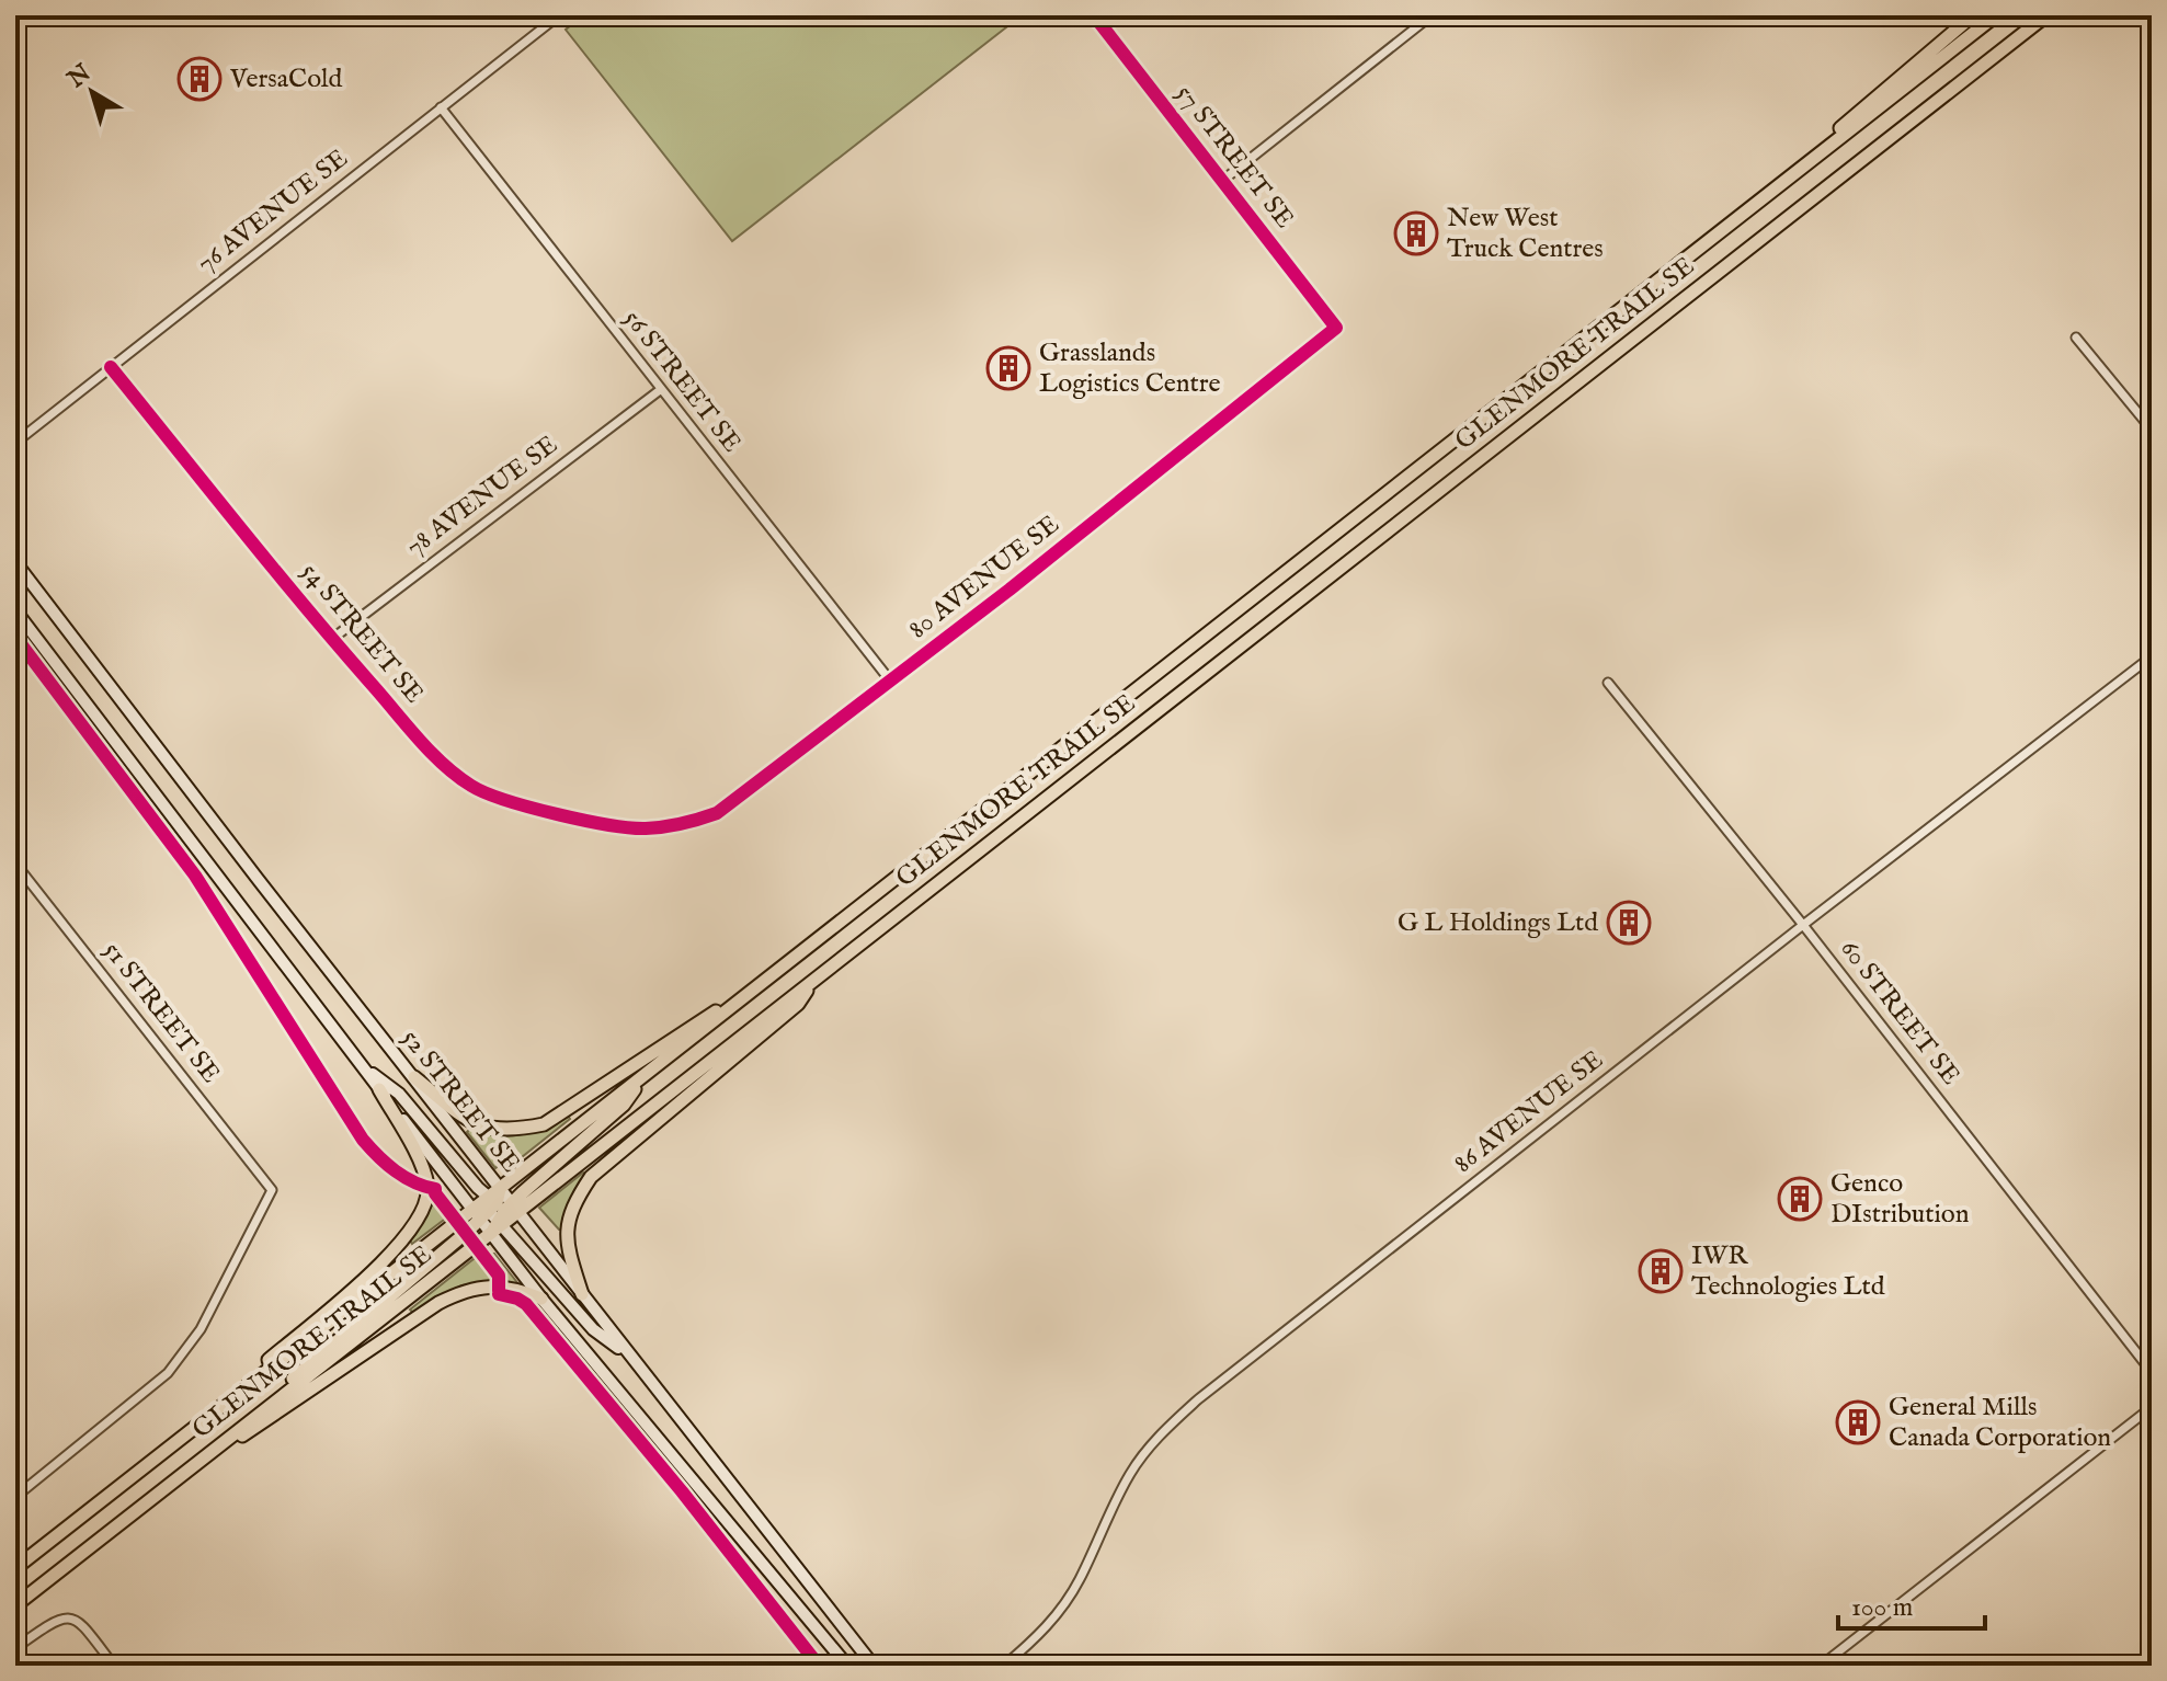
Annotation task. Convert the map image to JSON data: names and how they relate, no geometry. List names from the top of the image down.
{
  "streets": {
    "main road": ["GLENMORE TRAIL SE", "52 STREET SE"],
    "street": [
      "57 STREET SE",
      "76 AVENUE SE",
      "56 STREET SE",
      "78 AVENUE SE",
      "80 AVENUE SE",
      "54 STREET SE",
      "51 STREET SE",
      "60 STREET SE",
      "86 AVENUE SE"
    ]
  },
  "crossings": [
    ["57 STREET SE", "80 AVENUE SE"],
    ["76 AVENUE SE", "56 STREET SE"],
    ["76 AVENUE SE", "54 STREET SE"],
    ["GLENMORE TRAIL SE", "52 STREET SE"],
    ["56 STREET SE", "78 AVENUE SE"],
    ["56 STREET SE", "80 AVENUE SE"],
    ["78 AVENUE SE", "54 STREET SE"],
    ["80 AVENUE SE", "54 STREET SE"],
    ["60 STREET SE", "86 AVENUE SE"]
  ],
  "places": {
    "building": [
      "VersaCold",
      "New West Truck Centres",
      "Grasslands Logistics Centre",
      "G L Holdings Ltd",
      "Genco DIstribution",
      "IWR Technologies Ltd",
      "General Mills Canada Corporation"
    ]
  },
  "scale_bar": "100 m",
  "north": "top left"
}
